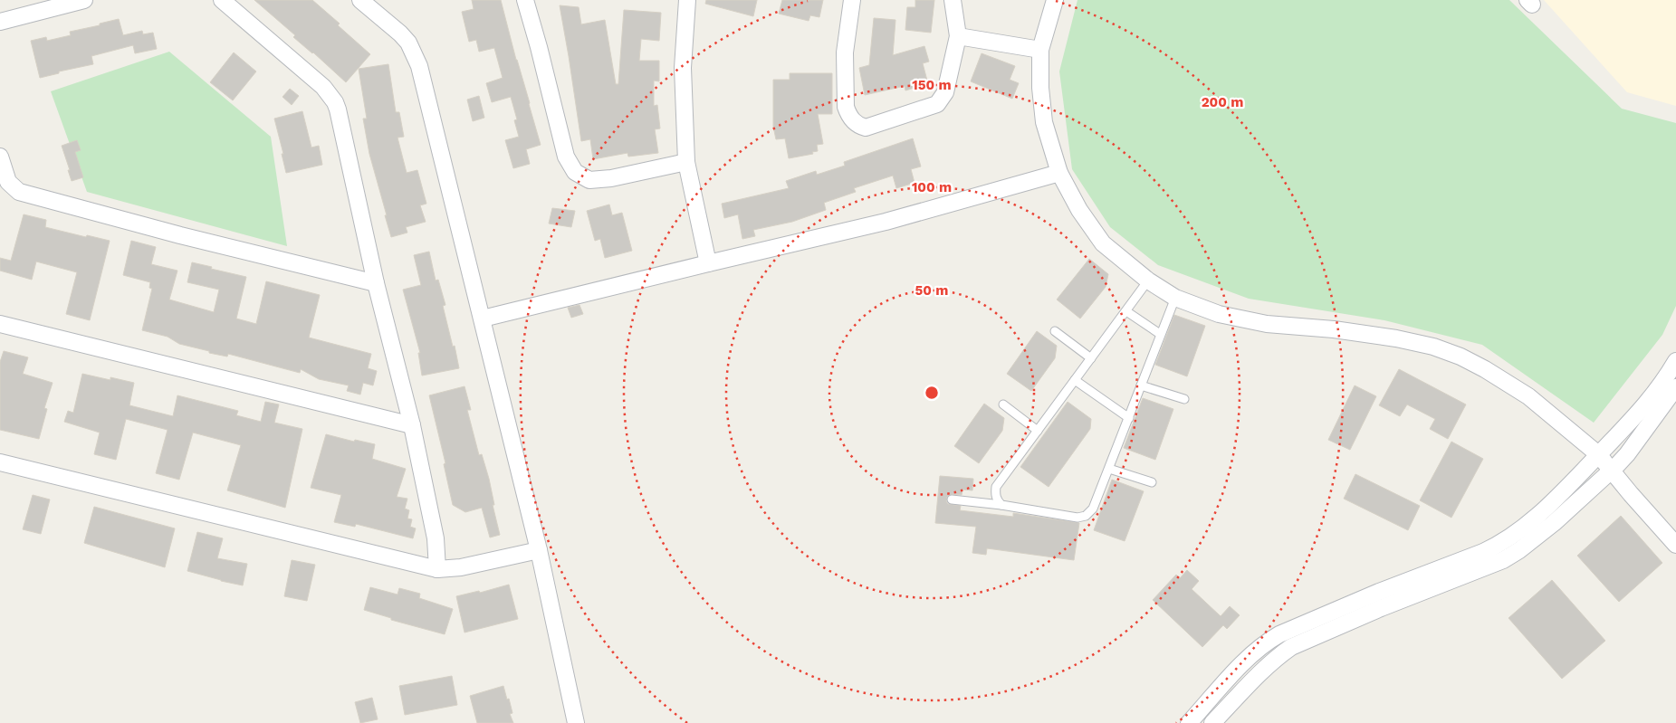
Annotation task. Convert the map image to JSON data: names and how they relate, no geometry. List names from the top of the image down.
{
  "rings": [
    "150 m",
    "200 m",
    "100 m",
    "50 m"
  ]
}
